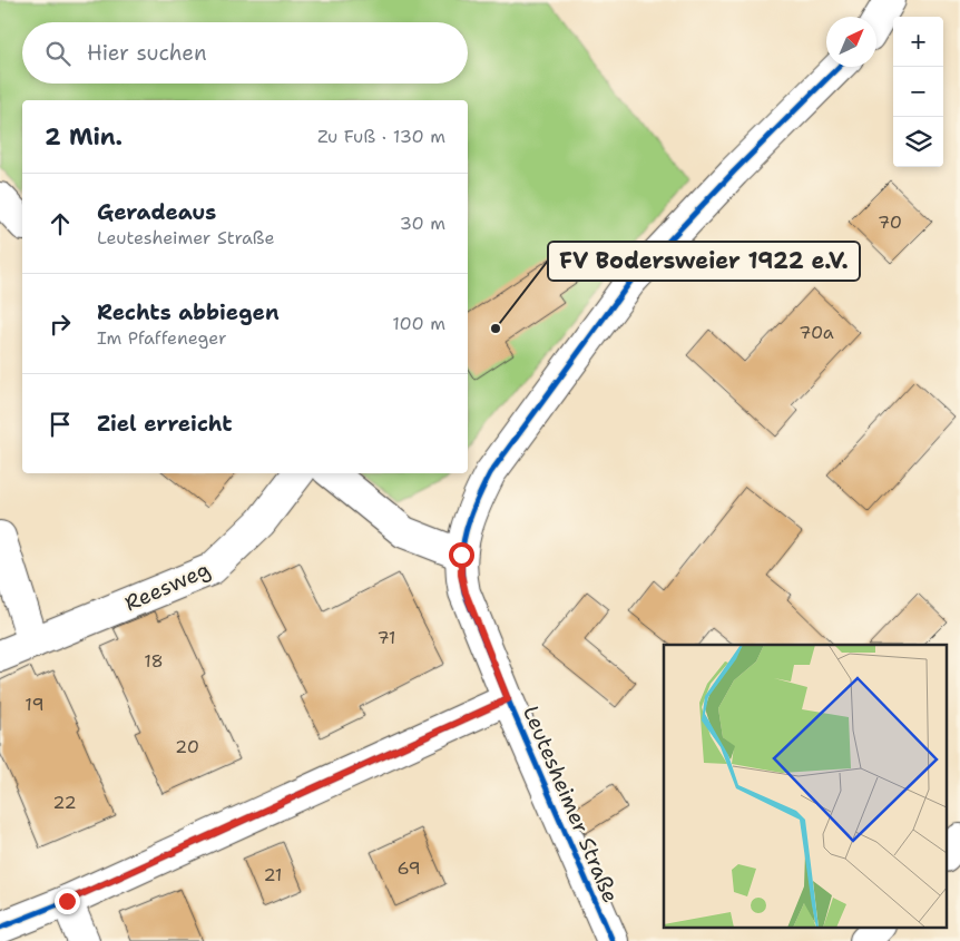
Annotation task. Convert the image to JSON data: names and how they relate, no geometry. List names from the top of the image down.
{
  "streets": {
    "street": ["Reesweg", "Leutesheimer Straße"]
  },
  "places": ["FV Bodersweier 1922 e.V."],
  "house_numbers": [
    "70",
    "70a",
    "71",
    "18",
    "19",
    "20",
    "22",
    "69",
    "21"
  ],
  "north": "top right",
  "page": {
    "map_buttons": ["+", "−"],
    "search": "Hier suchen",
    "heading": ["2 Min.", "Zu Fuß · 130 m"],
    "list": [
      ["Geradeaus", "Leutesheimer Straße", "30 m"],
      ["Rechts abbiegen", "Im Pfaffeneger", "100 m"],
      "Ziel erreicht"
    ]
  }
}
